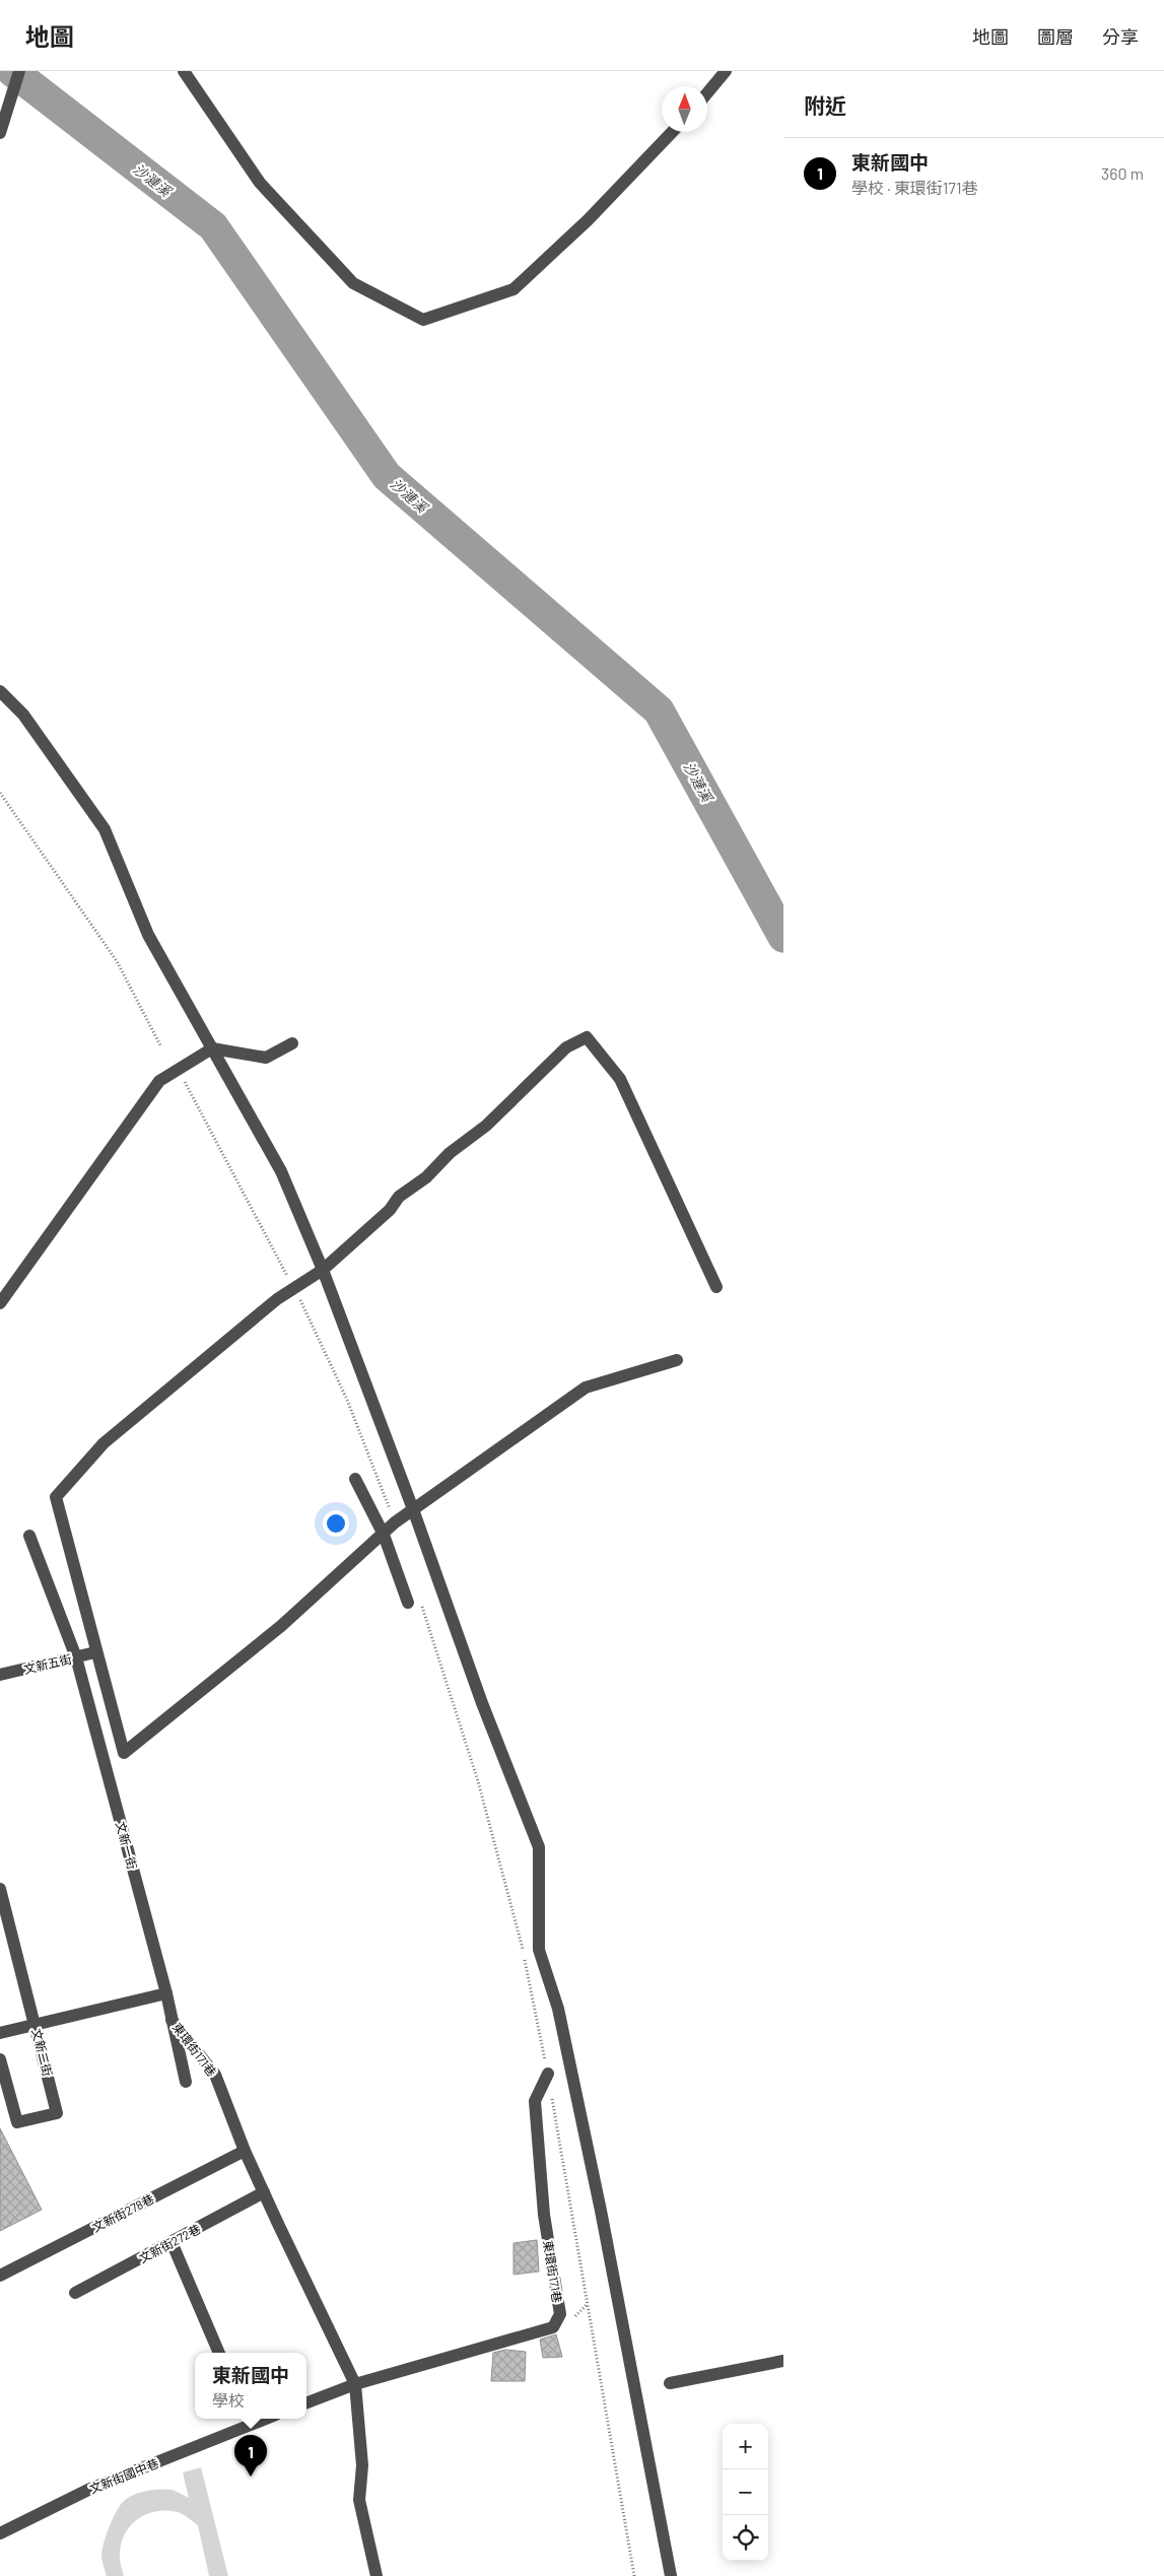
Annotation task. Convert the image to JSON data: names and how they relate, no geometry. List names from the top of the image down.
{
  "streets": {
    "street": [
      "文新五街",
      "文新一街",
      "東環街171巷",
      "文新二街",
      "文新街278巷",
      "文新街272巷",
      "文新街國中巷"
    ]
  },
  "crossings": [
    ["文新五街", "文新一街"],
    ["文新一街", "東環街171巷"],
    ["東環街171巷", "文新街278巷"],
    ["東環街171巷", "文新街272巷"]
  ],
  "water": ["沙漣溪"],
  "north": "top",
  "page": {
    "header": "地圖",
    "nav": ["地圖", "圖層", "分享"],
    "heading": "附近",
    "list": [
      {
        "mark": "1",
        "name": "東新國中",
        "note": "學校 · 東環街171巷",
        "value": "360 m"
      }
    ],
    "popup": ["東新國中", "學校"],
    "map_buttons": ["+", "−"],
    "pins": "1"
  }
}
